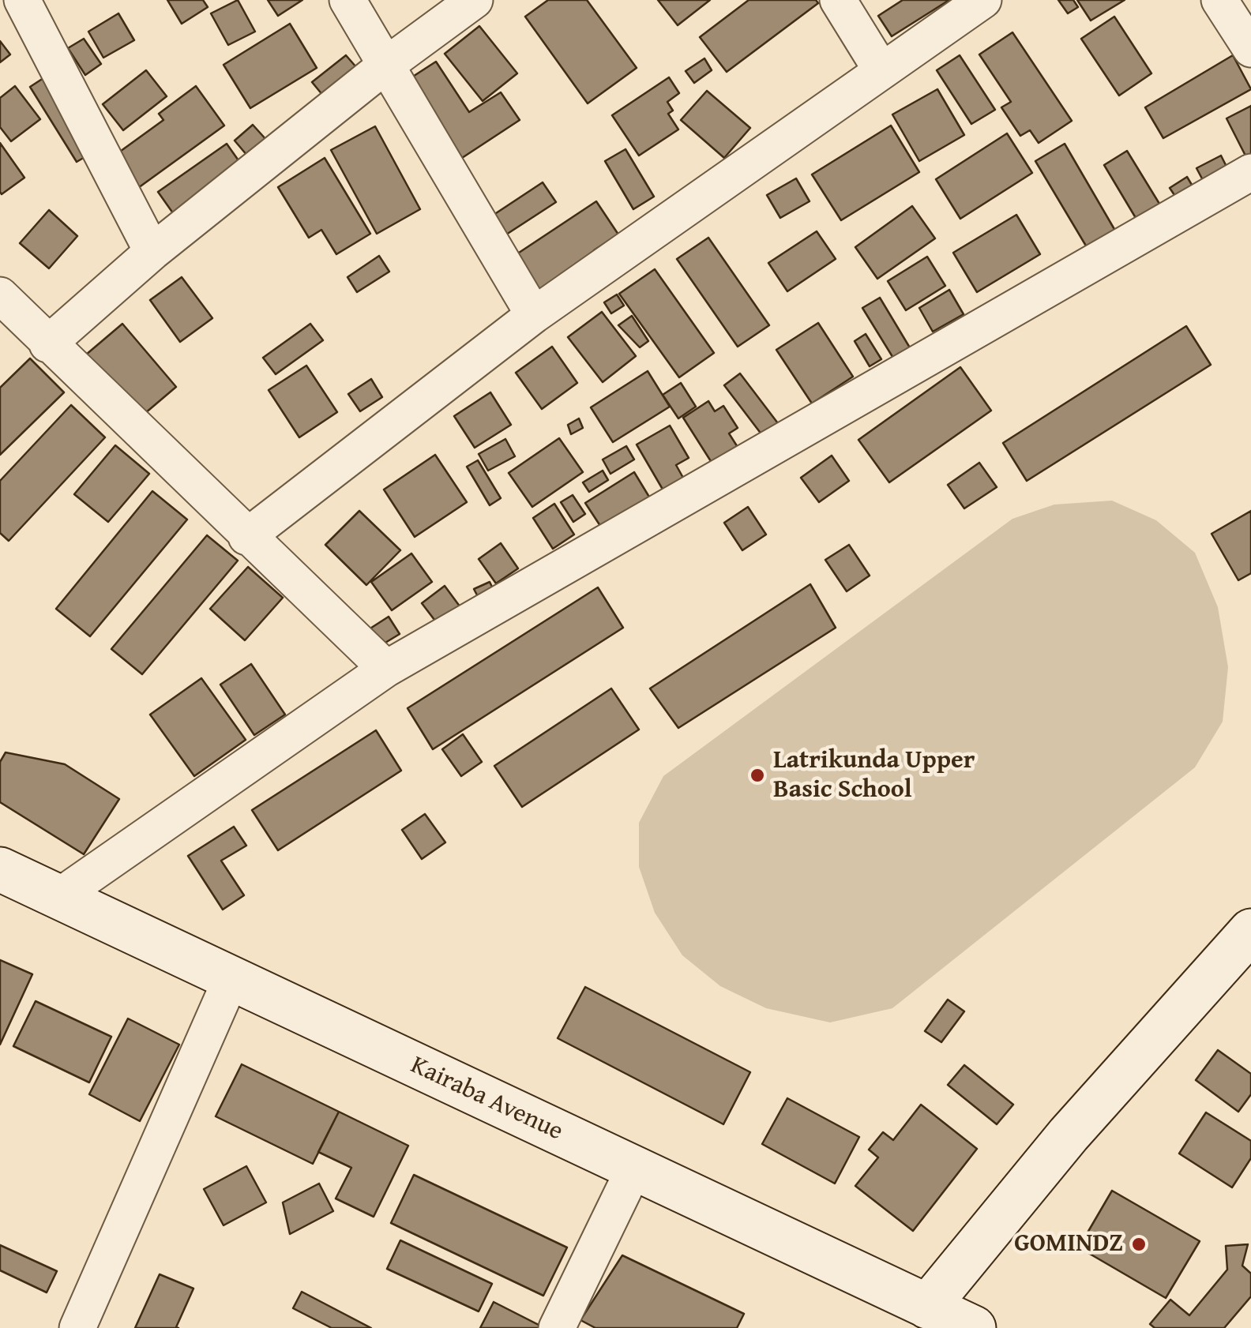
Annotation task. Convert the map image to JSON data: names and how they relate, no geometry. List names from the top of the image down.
{
  "streets": {
    "street": ["Kairaba Avenue"]
  },
  "places": ["Latrikunda Upper Basic School", "GOMINDZ"]
}
